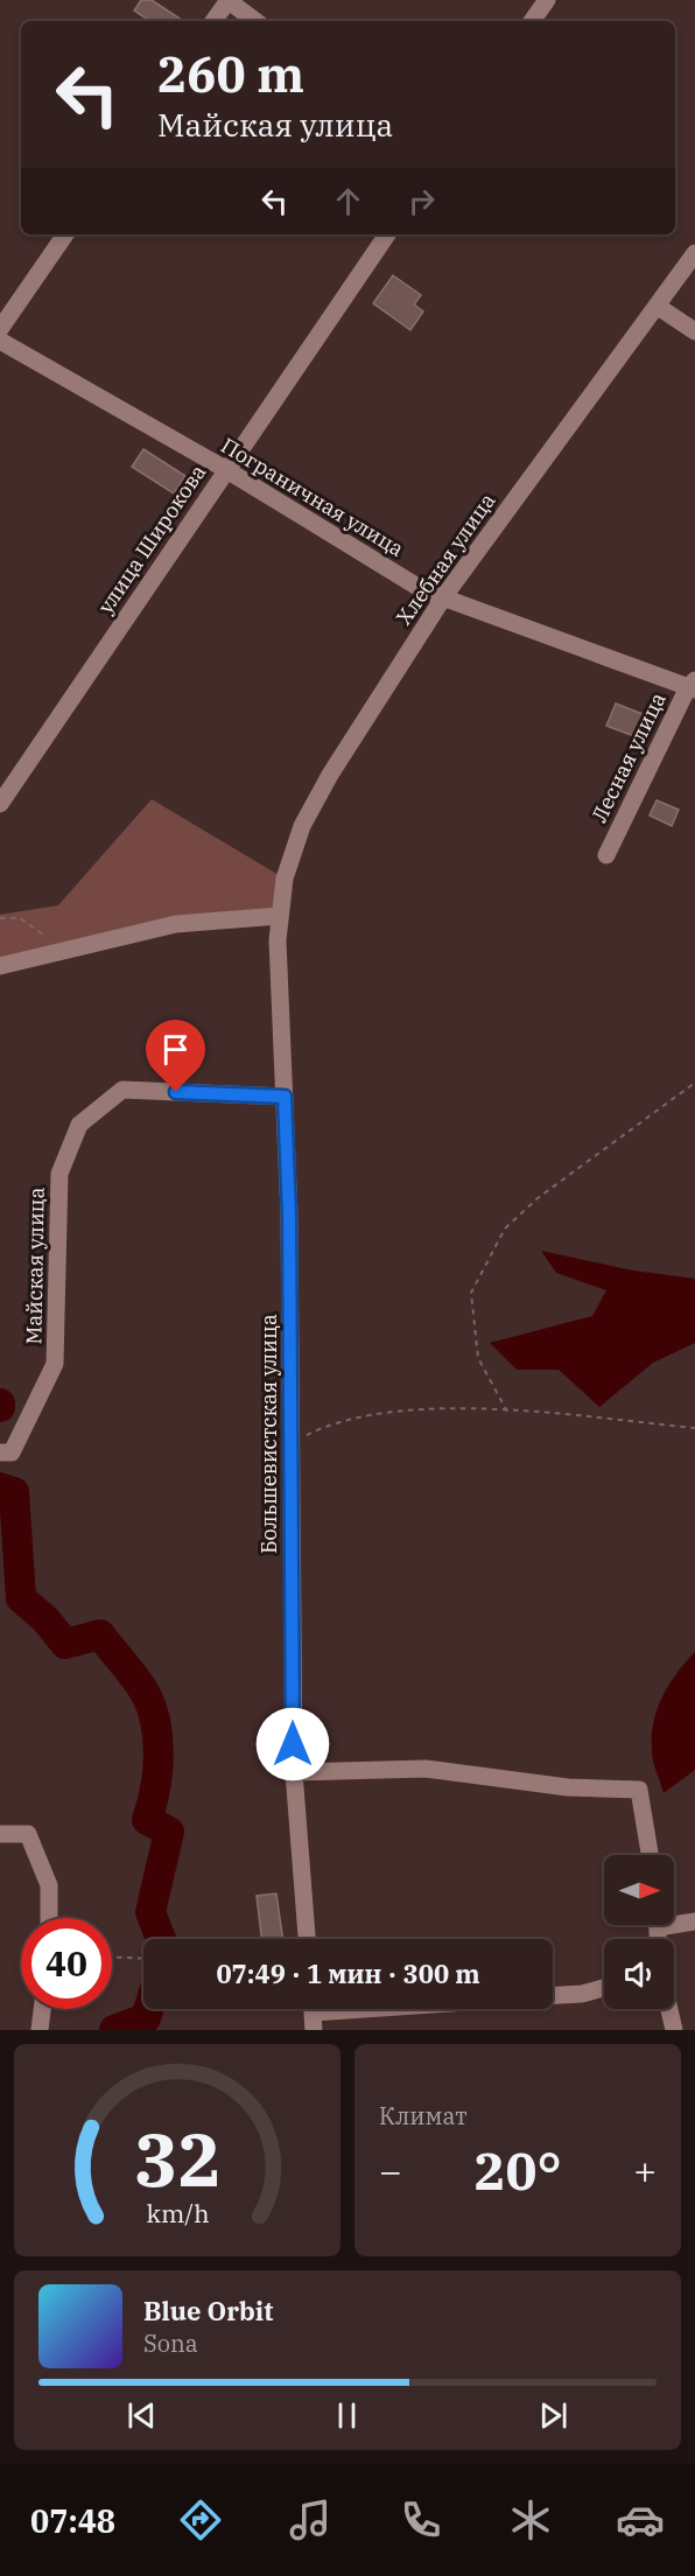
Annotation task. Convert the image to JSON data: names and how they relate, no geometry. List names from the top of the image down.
{
  "streets": {
    "street": [
      "Пограничная улица",
      "улица Широкова",
      "Хлебная улица",
      "Лесная улица",
      "Майская улица",
      "Большевистская улица"
    ]
  },
  "crossings": [
    ["Пограничная улица", "улица Широкова"],
    ["Пограничная улица", "Хлебная улица"],
    ["Пограничная улица", "Лесная улица"],
    ["Хлебная улица", "Большевистская улица"],
    ["Майская улица", "Большевистская улица"]
  ],
  "north": "right",
  "page": {
    "turn": ["260 m", "Майская улица"],
    "limit": "40",
    "trip": "07:49 · 1 мин · 300 m",
    "tile": "Климат",
    "heat": ["−", "20°", "+"],
    "song": ["Blue Orbit", "Sona"],
    "tabs": "07:48",
    "gauge": ["32", "km/h"]
  }
}
